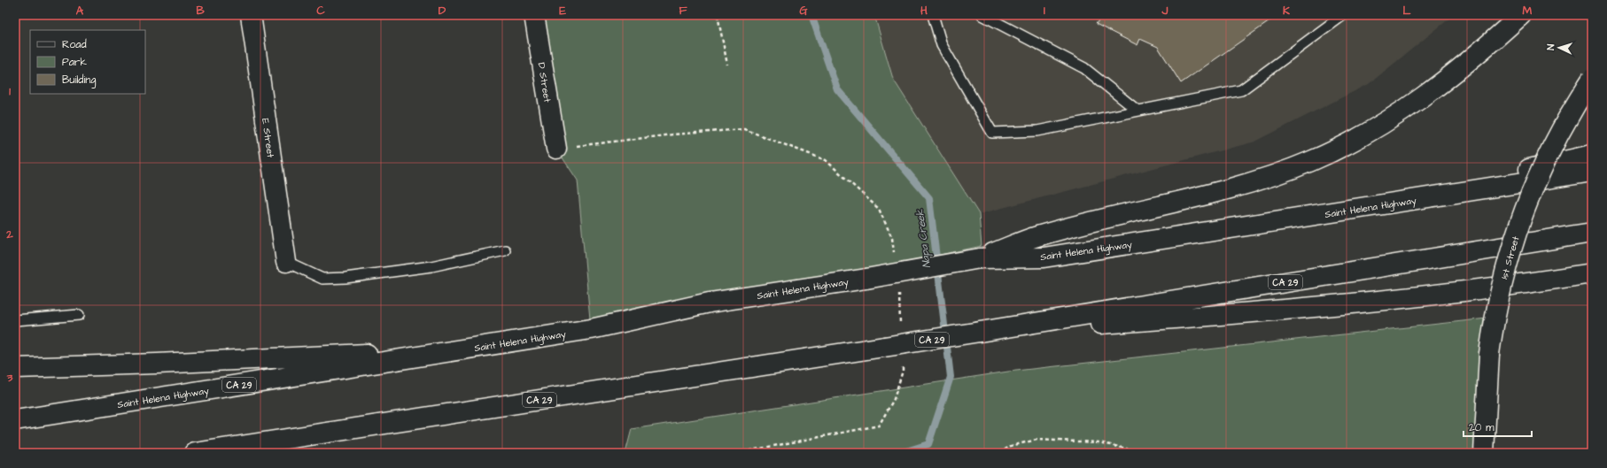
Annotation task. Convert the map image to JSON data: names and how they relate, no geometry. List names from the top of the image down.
{
  "streets": {
    "main road": [
      "D Street",
      "E Street",
      "Saint Helena Highway",
      "1st Street",
      "CA 29"
    ]
  },
  "water": ["Napa Creek"],
  "legend": ["Road", "Park", "Building"],
  "scale_bar": "20 m",
  "north": "left",
  "grid": {
    "columns": [
      "A",
      "B",
      "C",
      "D",
      "E",
      "F",
      "G",
      "H",
      "I",
      "J",
      "K",
      "L",
      "M"
    ],
    "rows": ["1", "2", "3"]
  }
}
